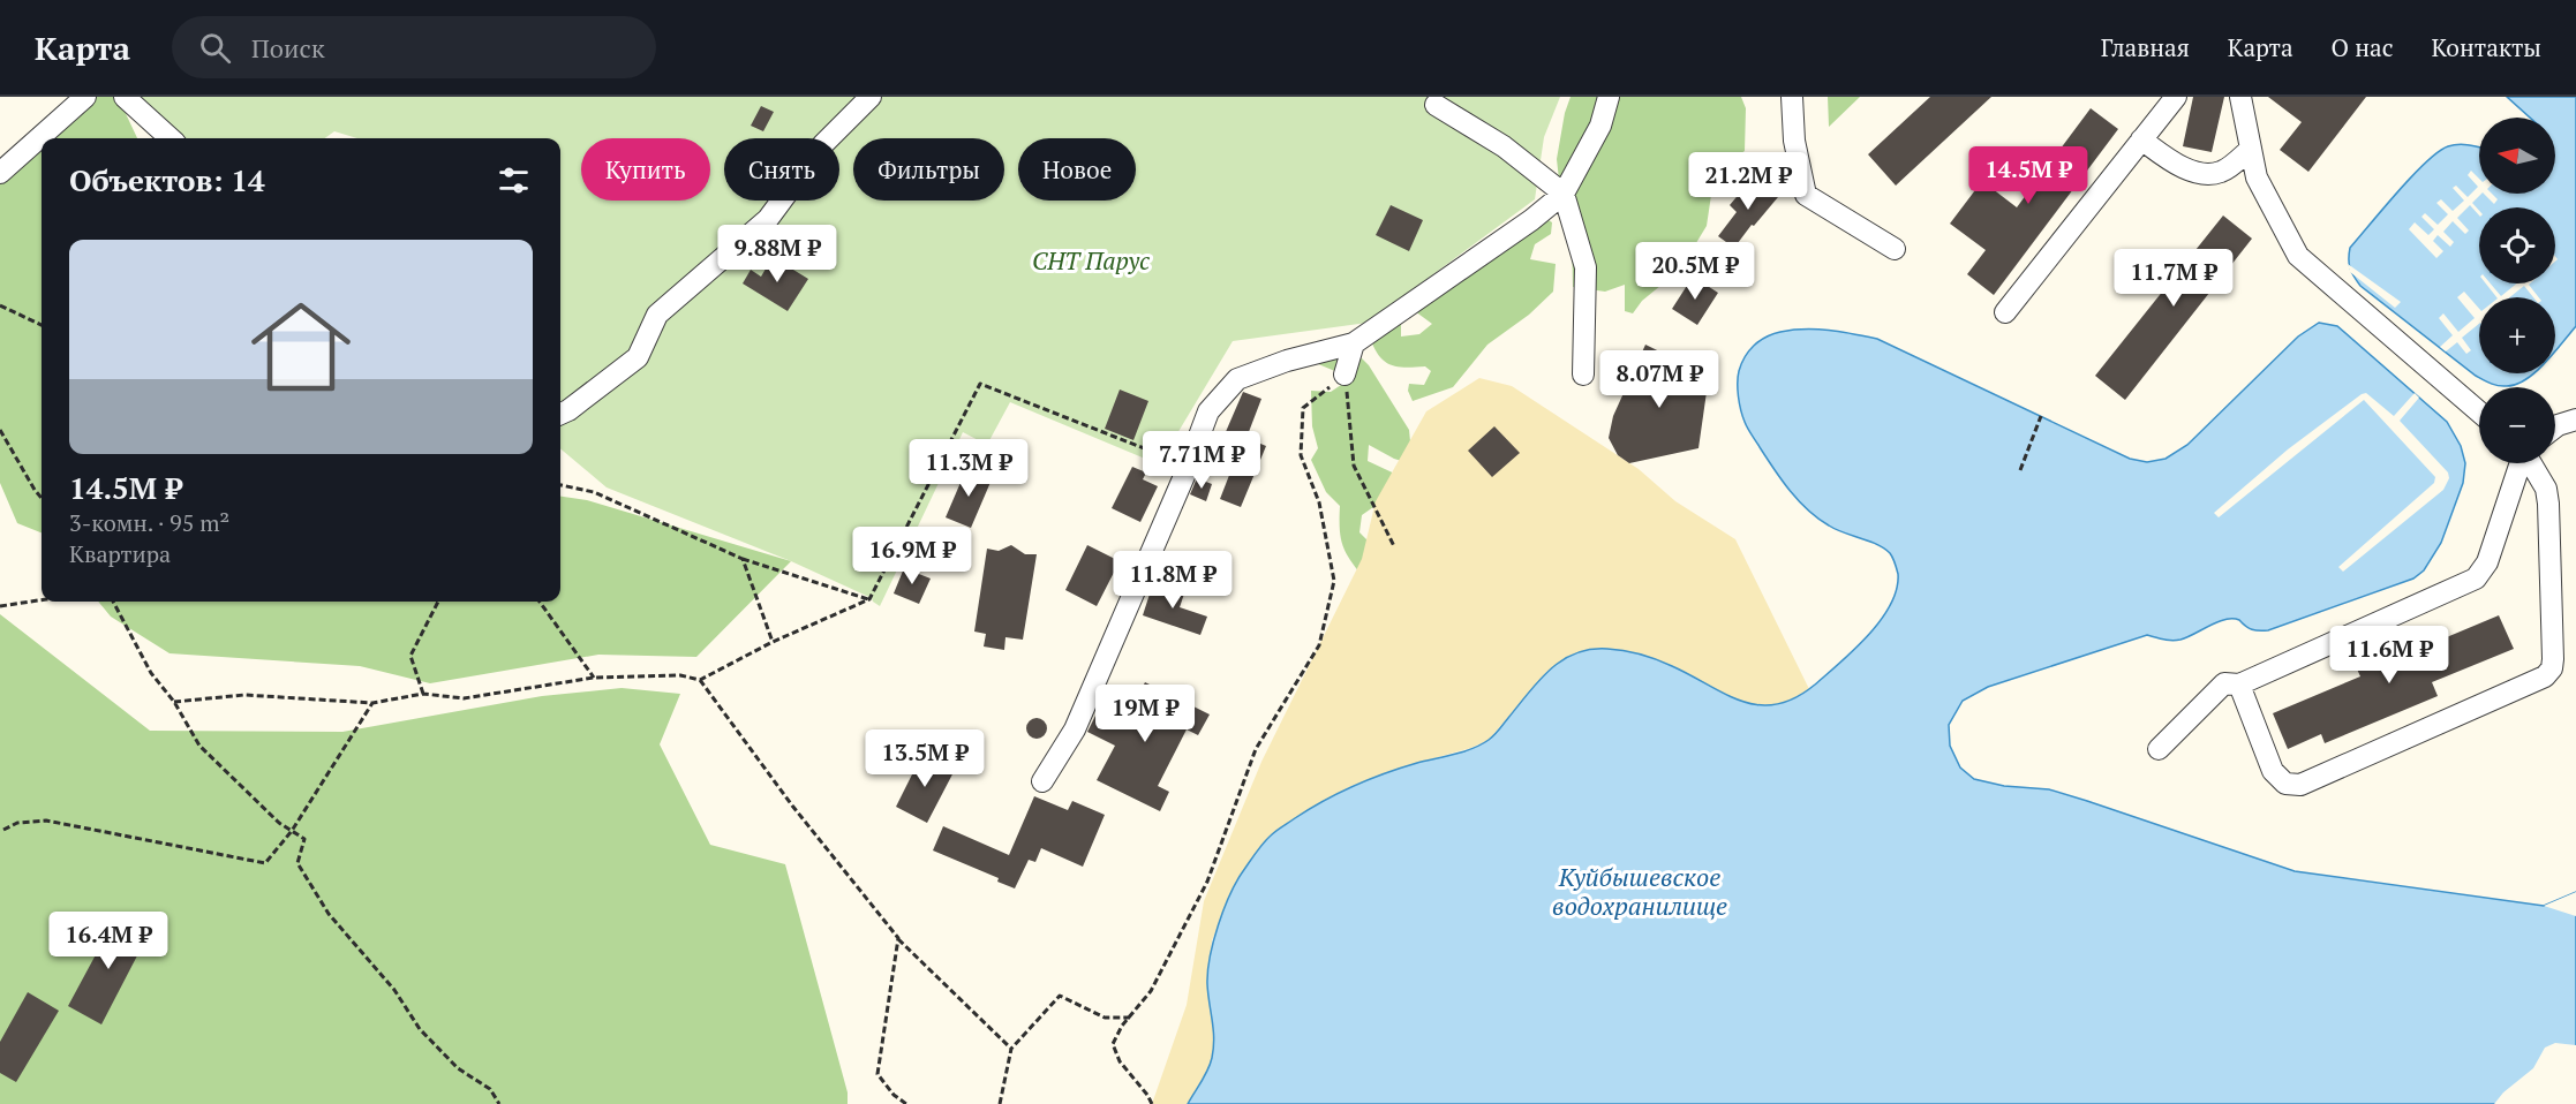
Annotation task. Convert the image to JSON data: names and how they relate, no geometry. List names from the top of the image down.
{
  "water": ["Куйбышевское водохранилище"],
  "parks": ["СНТ Парус"],
  "north": "left",
  "page": {
    "header": "Карта",
    "search": "Поиск",
    "nav": [
      "Главная",
      "Карта",
      "О нас",
      "Контакты"
    ],
    "map_buttons": ["+", "−"],
    "chip": [
      "Купить",
      "Снять",
      "Фильтры",
      "Новое"
    ],
    "heading": "Объектов: 14",
    "price": [
      "14.5M ₽",
      "21.2M ₽",
      "9.88M ₽",
      "20.5M ₽",
      "11.7M ₽",
      "8.07M ₽",
      "7.71M ₽",
      "11.3M ₽",
      "16.9M ₽",
      "11.8M ₽",
      "11.6M ₽",
      "19M ₽",
      "13.5M ₽",
      "16.4M ₽"
    ],
    "list": [
      {
        "name": "14.5M ₽",
        "note": "3-комн. · 95 m² · Квартира"
      }
    ]
  }
}
